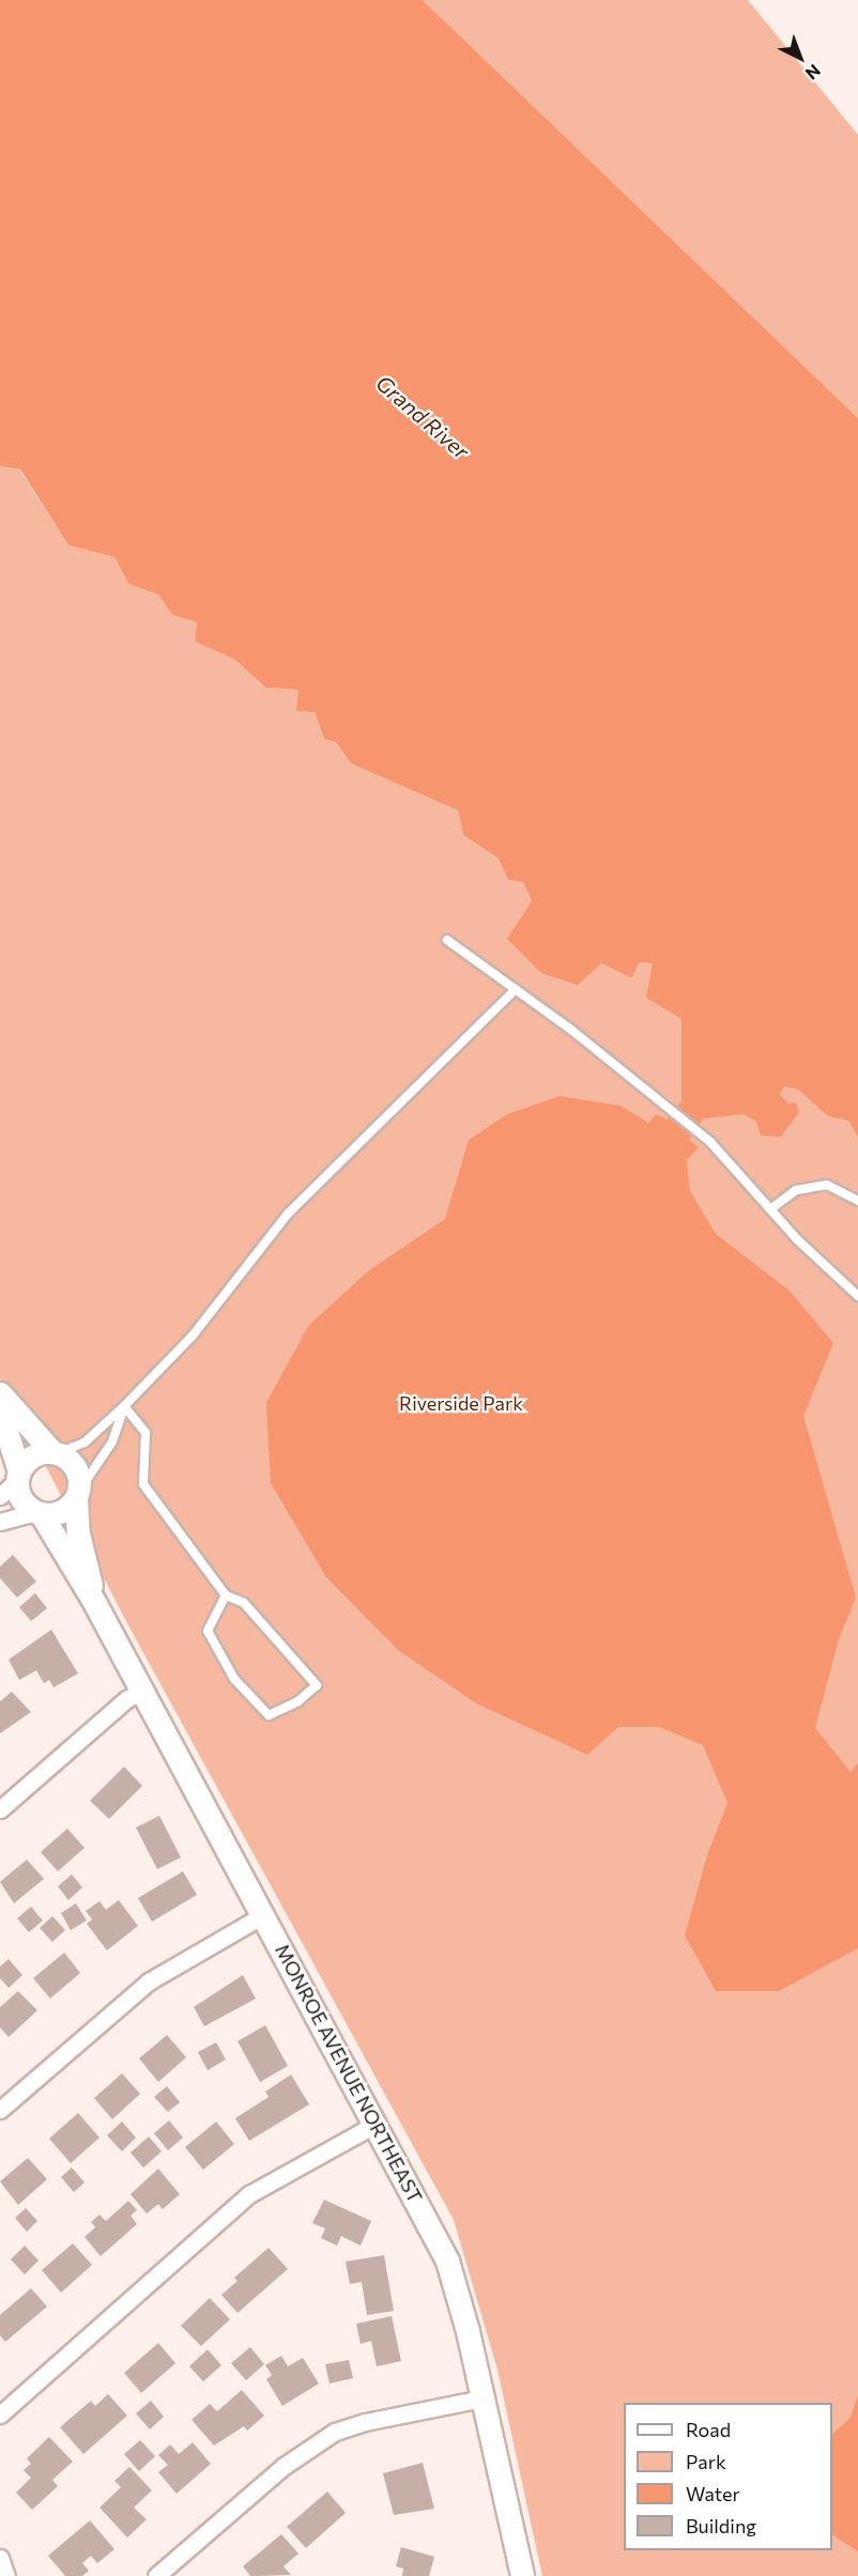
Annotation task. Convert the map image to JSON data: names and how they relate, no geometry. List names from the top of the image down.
{
  "streets": {
    "main road": ["MONROE AVENUE NORTHEAST"]
  },
  "water": ["Grand River"],
  "parks": ["Riverside Park"],
  "legend": [
    "Road",
    "Park",
    "Water",
    "Building"
  ],
  "north": "bottom right"
}
